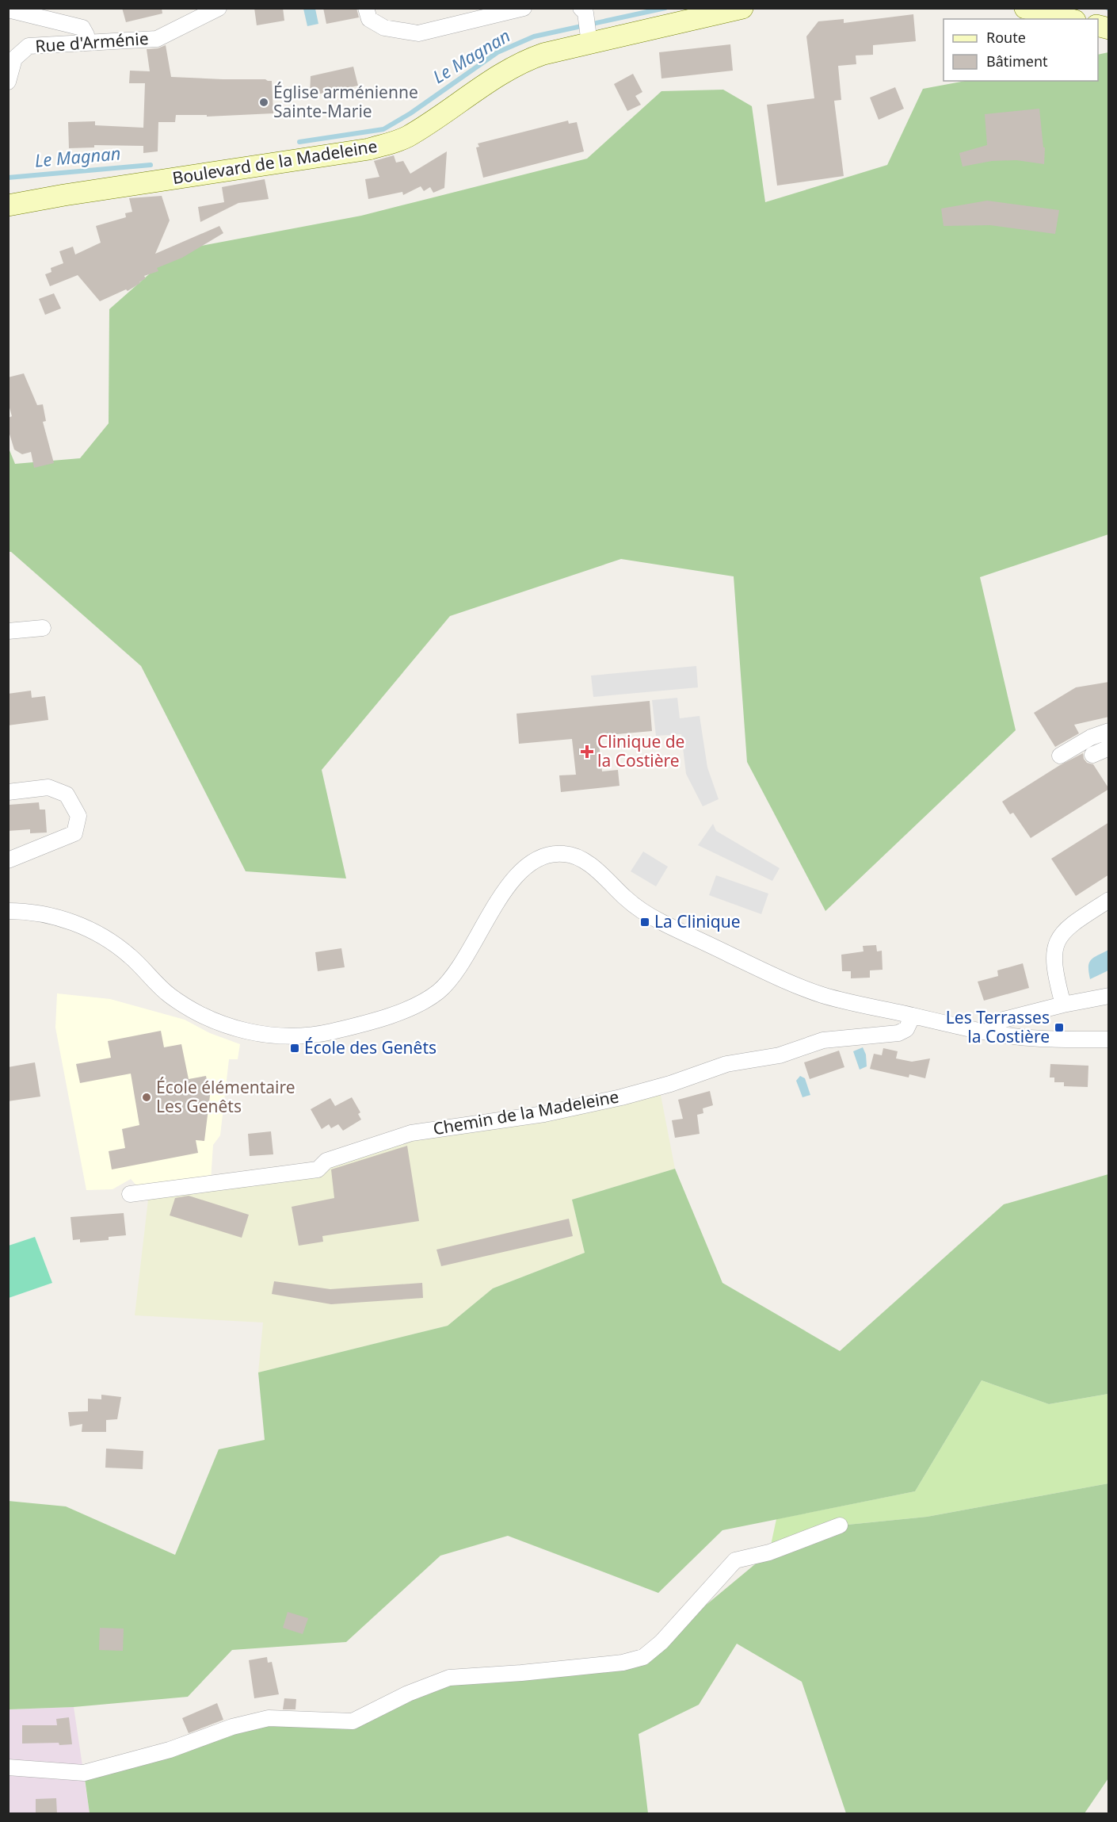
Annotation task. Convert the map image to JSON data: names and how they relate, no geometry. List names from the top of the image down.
{
  "streets": {
    "street": ["Rue d'Arménie", "Boulevard de la Madeleine", "Chemin de la Madeleine"]
  },
  "water": ["Le Magnan"],
  "places": {
    "other": ["Église arménienne Sainte-Marie", "École élémentaire Les Genêts"],
    "health": ["Clinique de la Costière"],
    "transit": ["La Clinique", "Les Terrasses la Costière", "École des Genêts"]
  },
  "legend": ["Route", "Bâtiment"]
}
